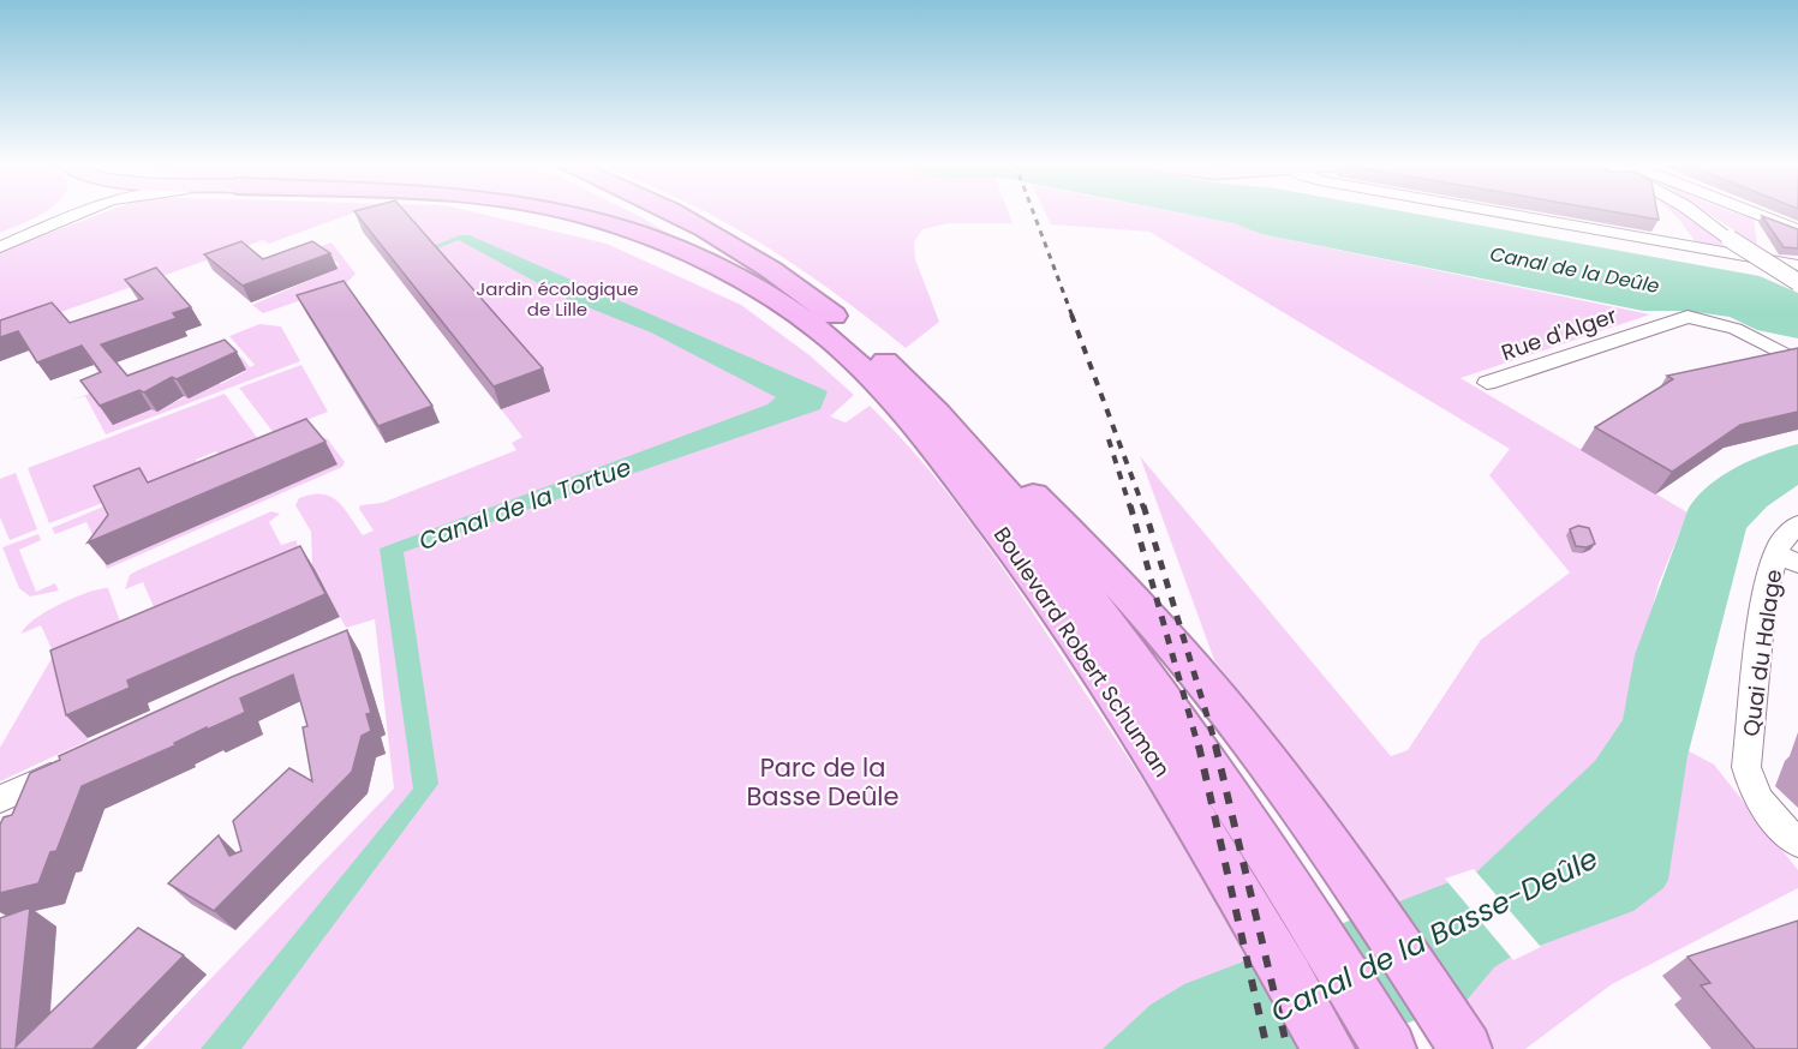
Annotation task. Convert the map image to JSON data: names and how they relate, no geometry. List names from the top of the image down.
{
  "streets": {
    "highway": ["Boulevard Robert Schuman"],
    "street": ["Rue d'Alger", "Quai du Halage"]
  },
  "water": ["Canal de la Deûle", "Canal de la Tortue", "Canal de la Basse-Deûle"],
  "parks": ["Jardin écologique de Lille", "Parc de la Basse Deûle"]
}
